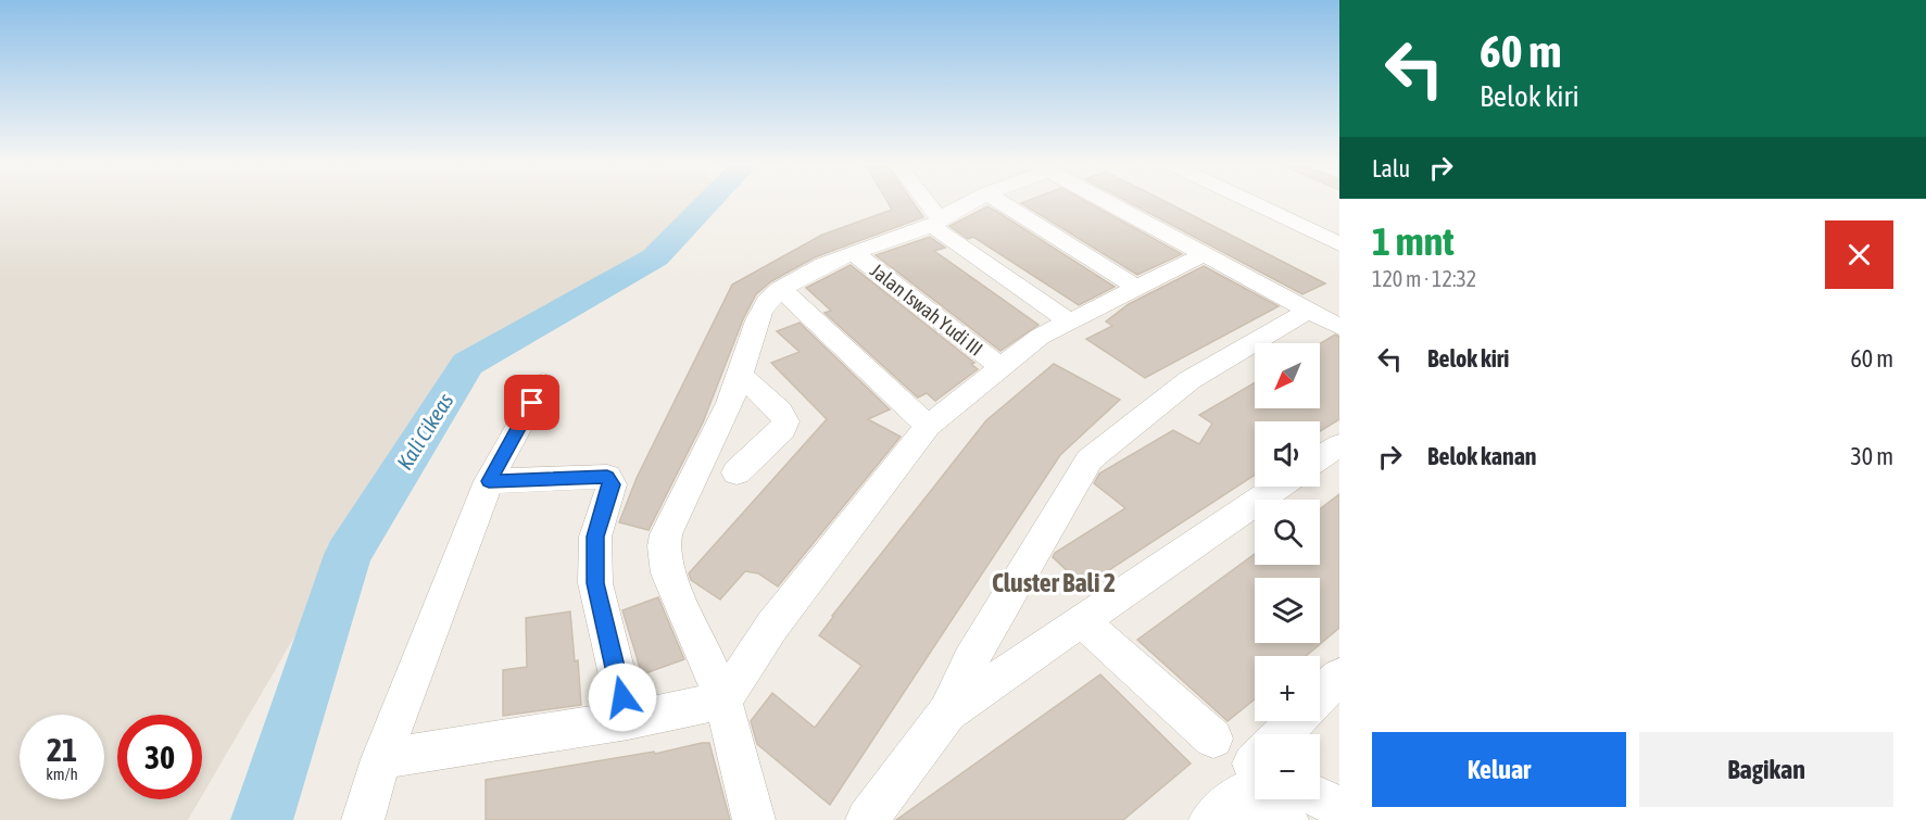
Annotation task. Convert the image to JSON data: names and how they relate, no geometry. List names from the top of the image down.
{
  "streets": {
    "street": ["Jalan Iswah Yudi III"]
  },
  "districts": ["Cluster Bali 2"],
  "water": ["Kali Cikeas"],
  "north": "bottom left",
  "page": {
    "turn": ["60 m", "Belok kiri"],
    "then": "Lalu",
    "heading": ["1 mnt", "120 m · 12:32"],
    "list": [
      {
        "name": "Belok kiri",
        "value": "60 m"
      },
      {
        "name": "Belok kanan",
        "value": "30 m"
      }
    ],
    "map_buttons": ["+", "−"],
    "speed": "21 km/h",
    "limit": "30",
    "buttons": ["Keluar", "Bagikan"]
  }
}
